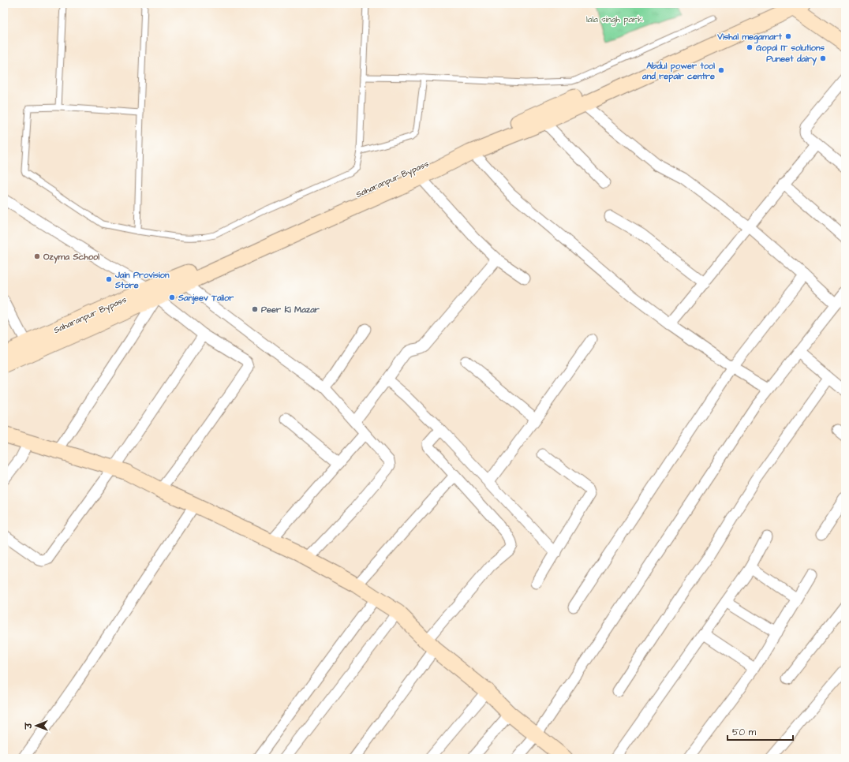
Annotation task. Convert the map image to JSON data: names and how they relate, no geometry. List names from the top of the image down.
{
  "streets": {
    "main road": ["Saharanpur Bypass"]
  },
  "parks": ["lala singh park"],
  "places": [
    "Vishal megamart",
    "Gopal IT solutions",
    "Puneet dairy",
    "Abdul power tool and repair centre",
    "Ozyma School",
    "Jain Provision Store",
    "Sanjeev Tailor",
    "Peer Ki Mazar"
  ],
  "scale_bar": "50 m",
  "north": "left"
}
